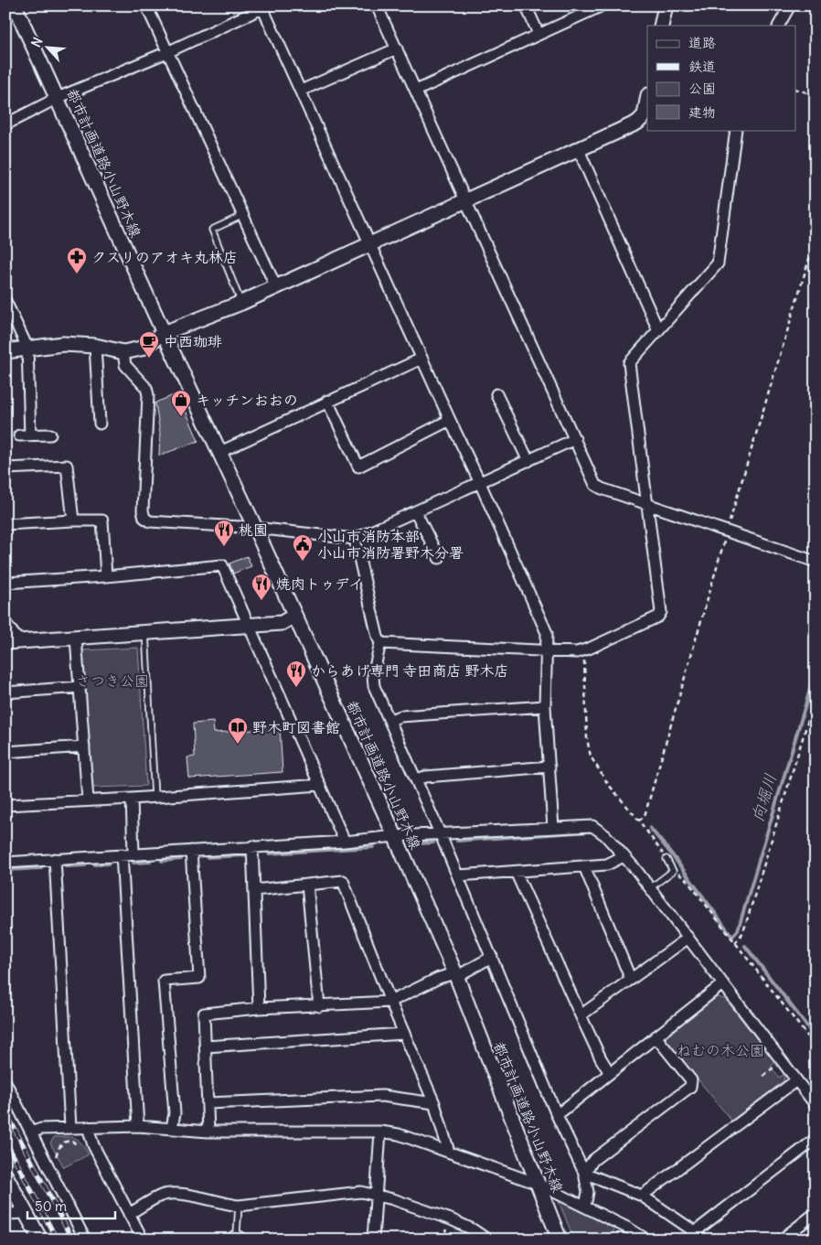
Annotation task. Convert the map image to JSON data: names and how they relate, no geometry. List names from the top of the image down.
{
  "streets": {
    "street": ["都市計画道路小山野木線"]
  },
  "water": ["向堀川"],
  "parks": ["さつき公園", "ねむの木公園"],
  "places": {
    "pharmacy": ["クスリのアオキ丸林店"],
    "cafe": ["中西珈琲"],
    "shop": ["キッチンおおの"],
    "restaurant": ["桃園", "焼肉トゥデイ", "からあげ専門 寺田商店 野木店"],
    "public building": ["小山市消防本部 小山市消防署野木分署"],
    "library": ["野木町図書館"]
  },
  "legend": [
    "道路",
    "鉄道",
    "公園",
    "建物"
  ],
  "scale_bar": "50 m",
  "north": "top left"
}
